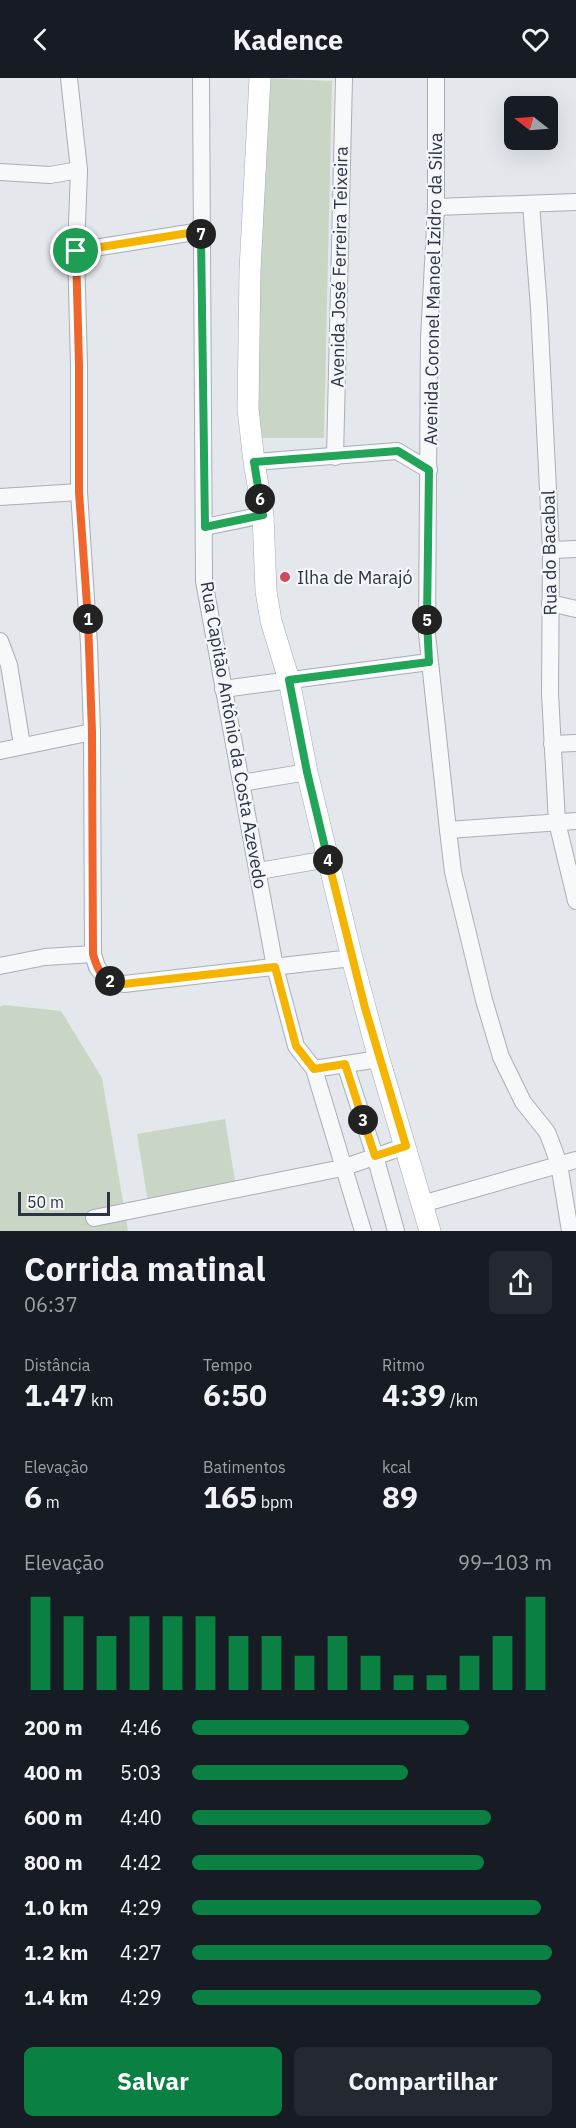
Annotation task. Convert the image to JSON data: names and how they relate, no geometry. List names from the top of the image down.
{
  "streets": {
    "street": [
      "Avenida José Ferreira Teixeira",
      "Avenida Coronel Manoel Izidro da Silva",
      "Rua do Bacabal",
      "Rua Capitão Antônio da Costa Azevedo"
    ]
  },
  "places": ["Ilha de Marajó"],
  "scale_bar": "50 m",
  "north": "left",
  "page": {
    "header": "Kadence",
    "pins": [
      "7",
      "6",
      "1",
      "5",
      "4",
      "2",
      "3"
    ],
    "scale": "50 m",
    "heading": ["Corrida matinal", "06:37"],
    "stats": [
      ["Distância", "1.47 km"],
      ["Tempo", "6:50"],
      ["Ritmo", "4:39 /km"],
      ["Elevação", "6 m"],
      ["Batimentos", "165 bpm"],
      ["kcal", "89"]
    ],
    "chart": ["Elevação", "99–103 m"],
    "list": [
      {
        "name": "200 m",
        "note": "4:46"
      },
      {
        "name": "400 m",
        "note": "5:03"
      },
      {
        "name": "600 m",
        "note": "4:40"
      },
      {
        "name": "800 m",
        "note": "4:42"
      },
      {
        "name": "1.0 km",
        "note": "4:29"
      },
      {
        "name": "1.2 km",
        "note": "4:27"
      },
      {
        "name": "1.4 km",
        "note": "4:29"
      }
    ],
    "buttons": ["Salvar", "Compartilhar"]
  }
}
